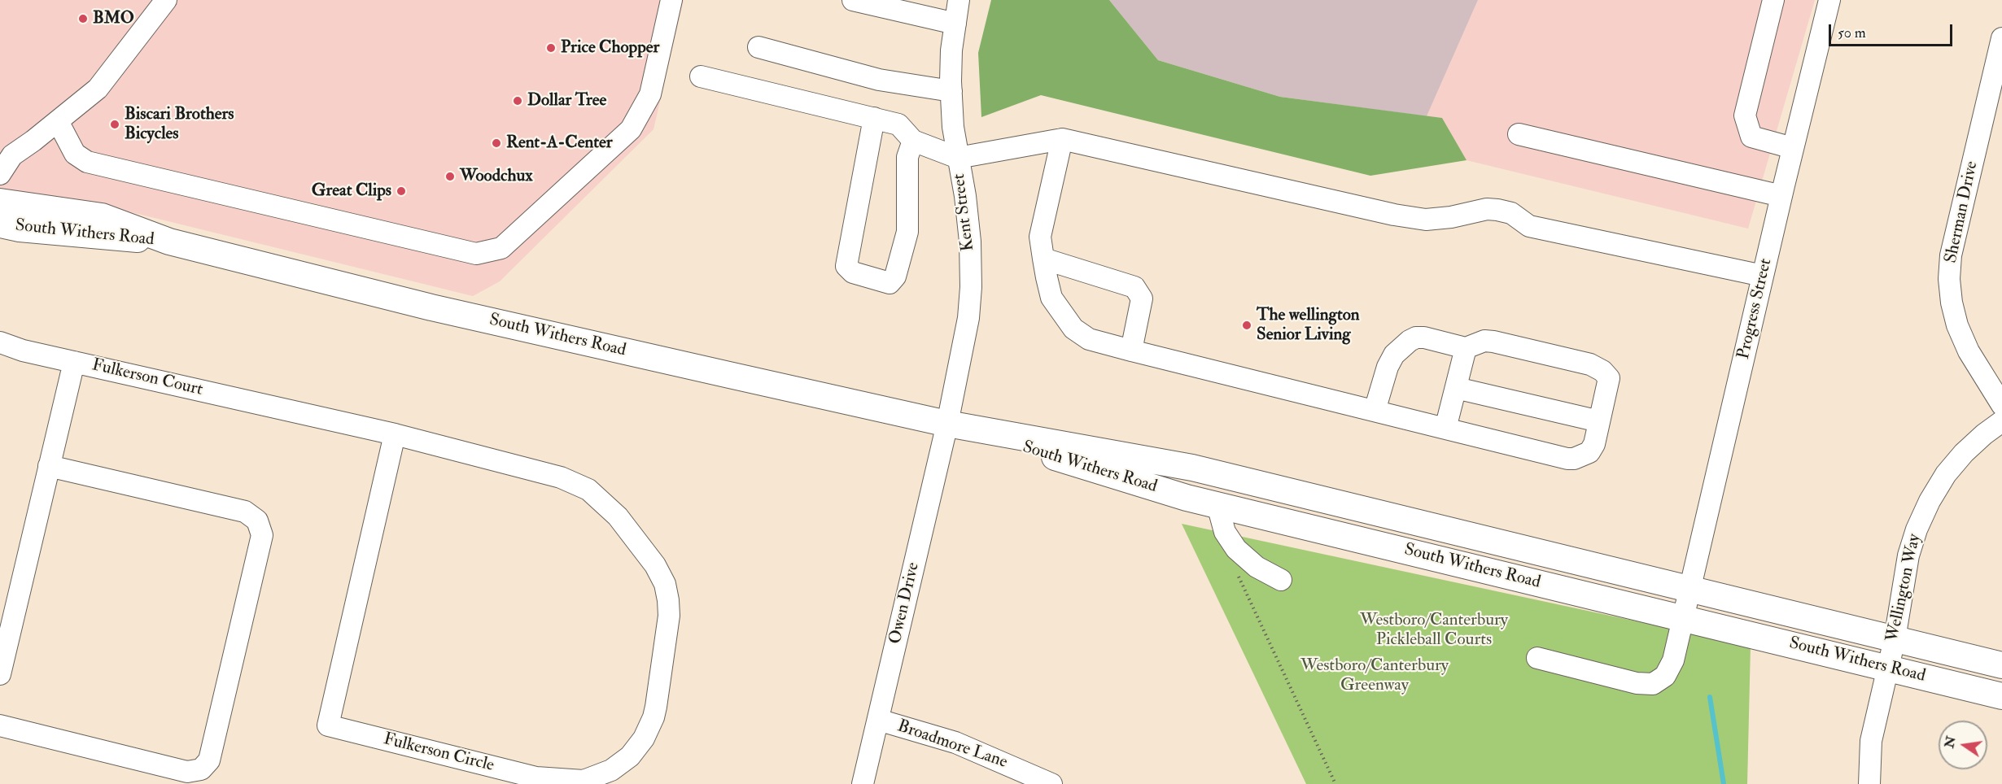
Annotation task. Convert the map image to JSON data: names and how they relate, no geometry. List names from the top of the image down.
{
  "streets": {
    "main road": ["South Withers Road"],
    "street": [
      "Kent Street",
      "Sherman Drive",
      "Progress Street",
      "Fulkerson Court",
      "Wellington Way",
      "Owen Drive",
      "Broadmore Lane",
      "Fulkerson Circle"
    ]
  },
  "crossings": [
    ["Kent Street", "South Withers Road"],
    ["Kent Street", "Owen Drive"],
    ["South Withers Road", "Progress Street"],
    ["South Withers Road", "Wellington Way"],
    ["South Withers Road", "Owen Drive"],
    ["Fulkerson Court", "Fulkerson Circle"],
    ["Owen Drive", "Broadmore Lane"]
  ],
  "parks": ["Westboro/Canterbury Pickleball Courts", "Westboro/Canterbury Greenway"],
  "places": [
    "BMO",
    "Price Chopper",
    "Dollar Tree",
    "Biscari Brothers Bicycles",
    "Rent-A-Center",
    "Woodchux",
    "Great Clips",
    "The wellington Senior Living"
  ],
  "scale_bar": "50 m",
  "north": "left"
}
